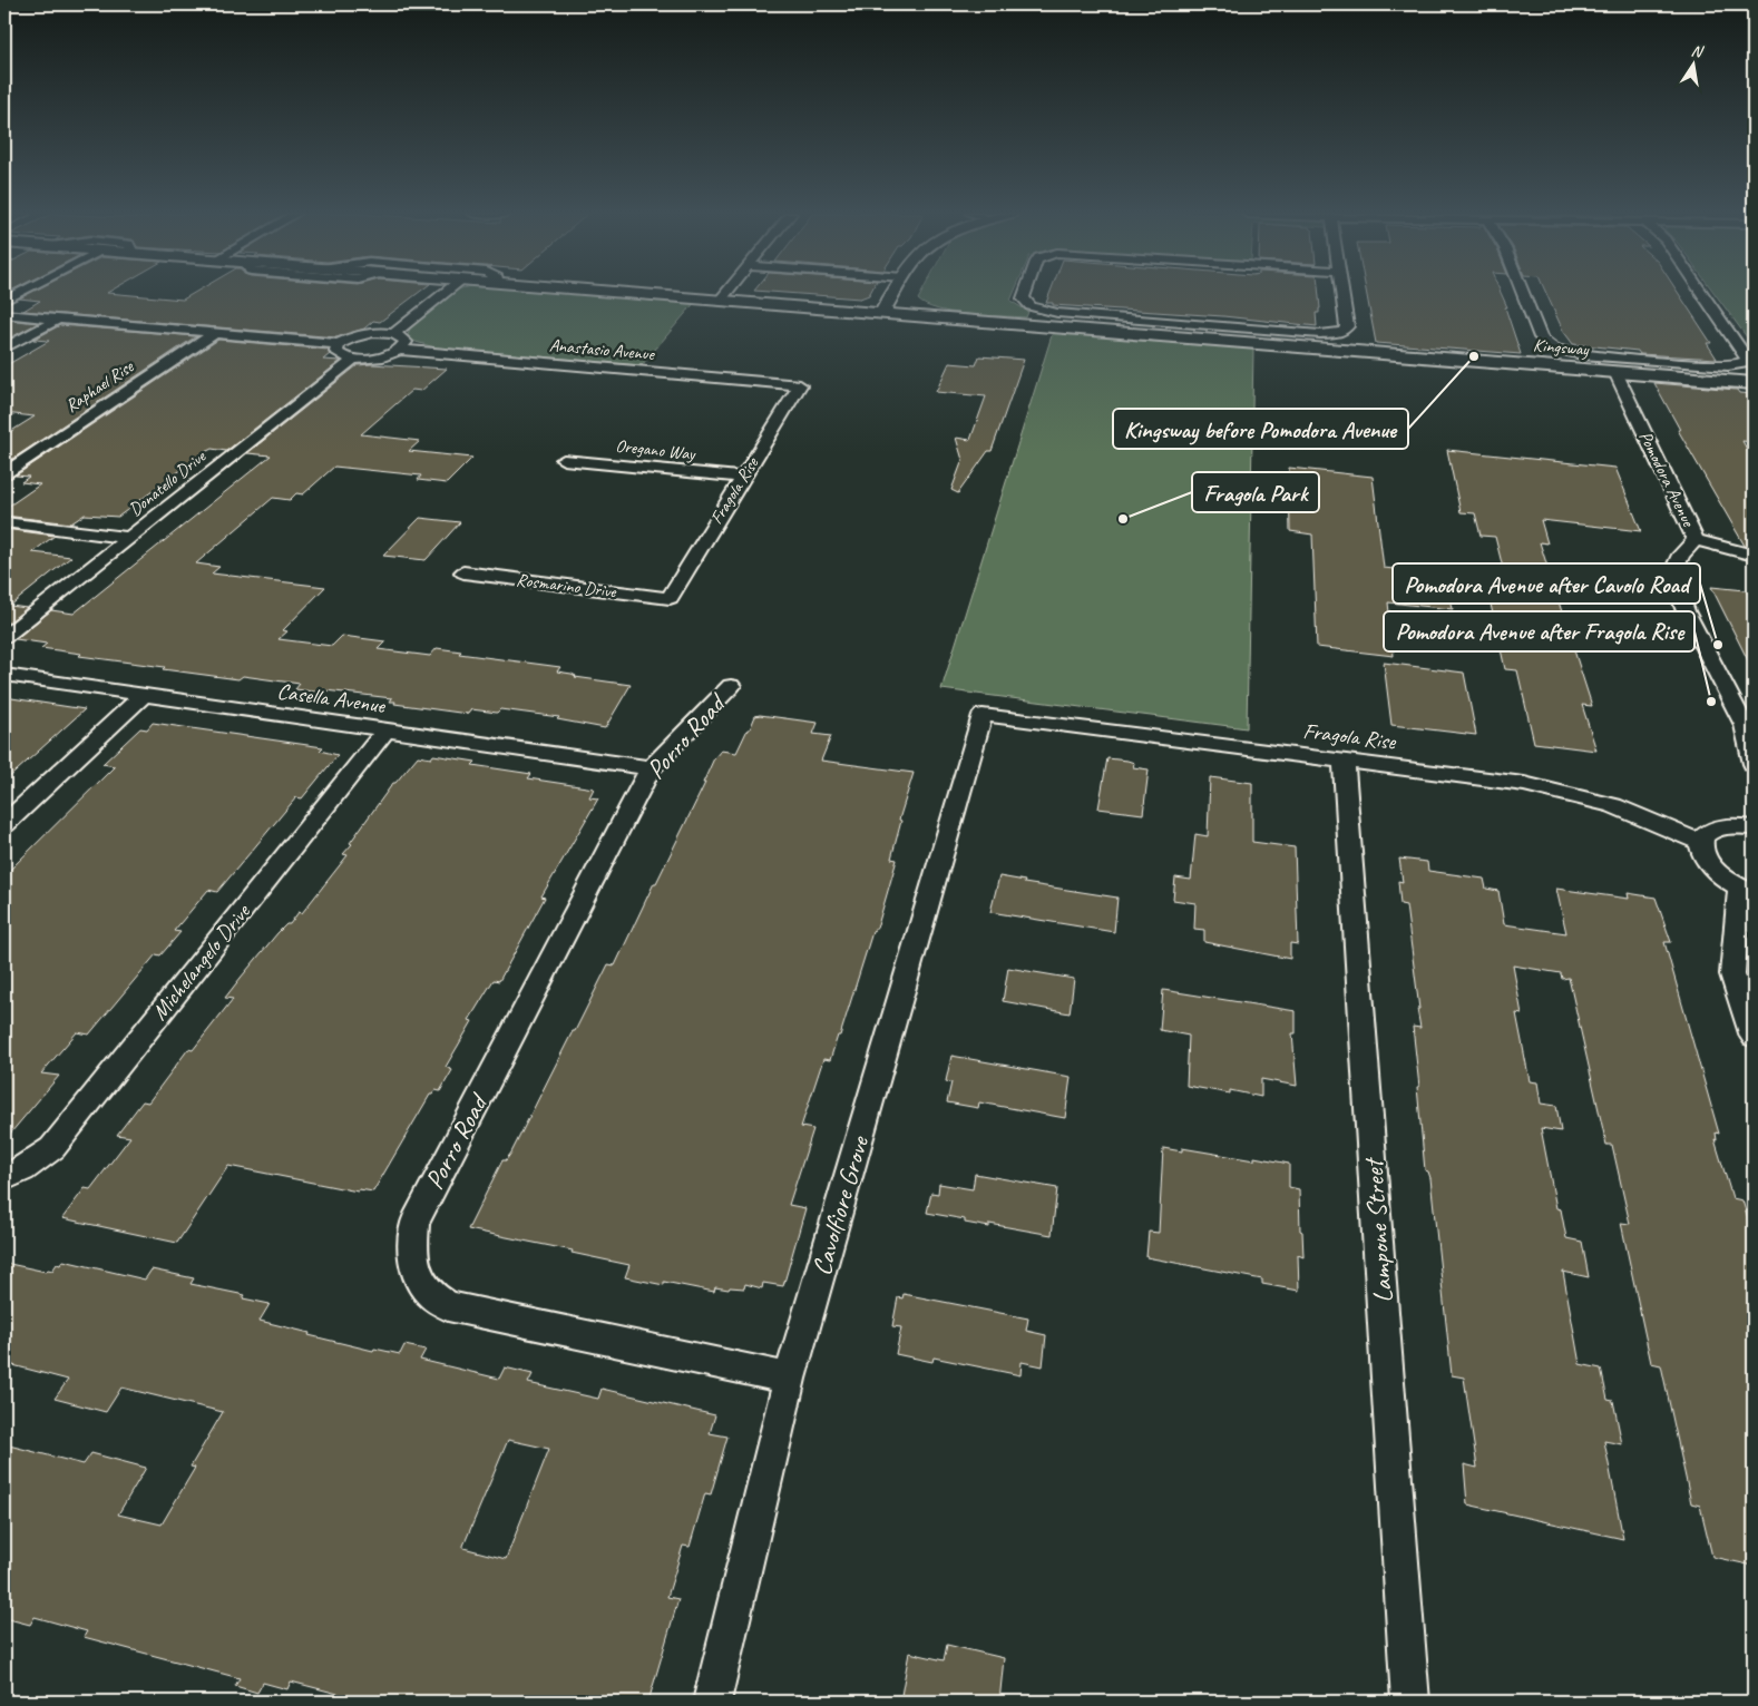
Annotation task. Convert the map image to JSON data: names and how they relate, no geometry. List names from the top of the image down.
{
  "streets": {
    "street": [
      "Kingsway",
      "Anastasio Avenue",
      "Raphael Rise",
      "Oregano Way",
      "Pomodora Avenue",
      "Donatello Drive",
      "Fragola Rise",
      "Rosmarino Drive",
      "Casella Avenue",
      "Porro Road",
      "Michelangelo Drive",
      "Cavolfiore Grove",
      "Lampone Street"
    ]
  },
  "crossings": [
    ["Kingsway", "Pomodora Avenue"],
    ["Anastasio Avenue", "Fragola Rise"],
    ["Oregano Way", "Fragola Rise"],
    ["Fragola Rise", "Rosmarino Drive"],
    ["Fragola Rise", "Cavolfiore Grove"],
    ["Fragola Rise", "Lampone Street"],
    ["Casella Avenue", "Porro Road"],
    ["Casella Avenue", "Michelangelo Drive"],
    ["Porro Road", "Cavolfiore Grove"]
  ],
  "places": [
    "Kingsway before Pomodora Avenue",
    "Fragola Park",
    "Pomodora Avenue after Cavolo Road",
    "Pomodora Avenue after Fragola Rise"
  ],
  "north": "top"
}
